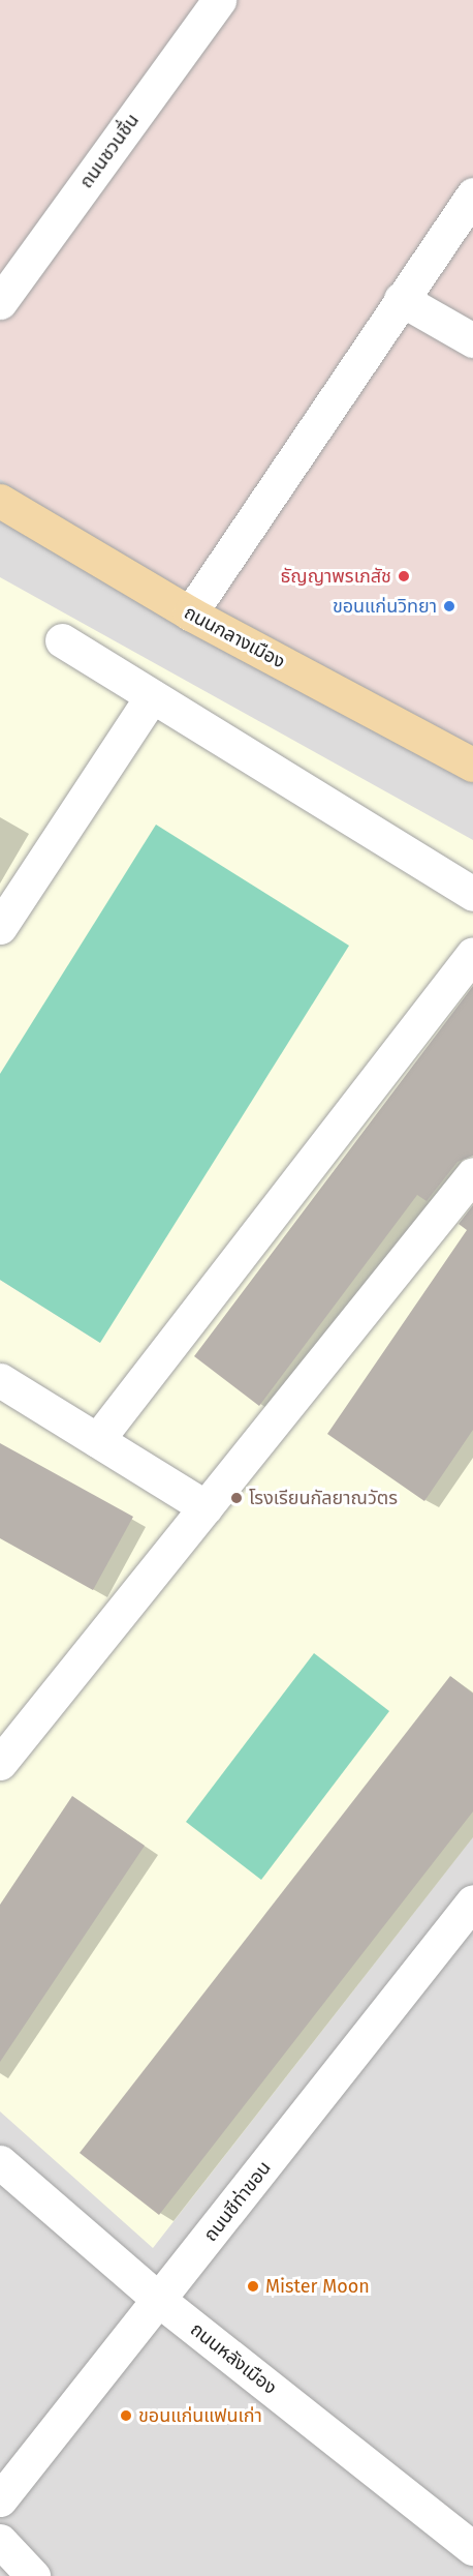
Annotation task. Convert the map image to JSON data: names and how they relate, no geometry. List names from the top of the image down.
{
  "streets": {
    "main road": ["ถนนกลางเมือง"],
    "street": ["ถนนชวนชื่น", "ถนนชีท่าขอน", "ถนนหลังเมือง"]
  },
  "crossings": [
    ["ถนนชีท่าขอน", "ถนนหลังเมือง"]
  ],
  "places": [
    "ธัญญาพรเภสัช",
    "ขอนแก่นวิทยา",
    "โรงเรียนกัลยาณวัตร",
    "Mister Moon",
    "ขอนแก่นแฟนเก่า"
  ]
}
